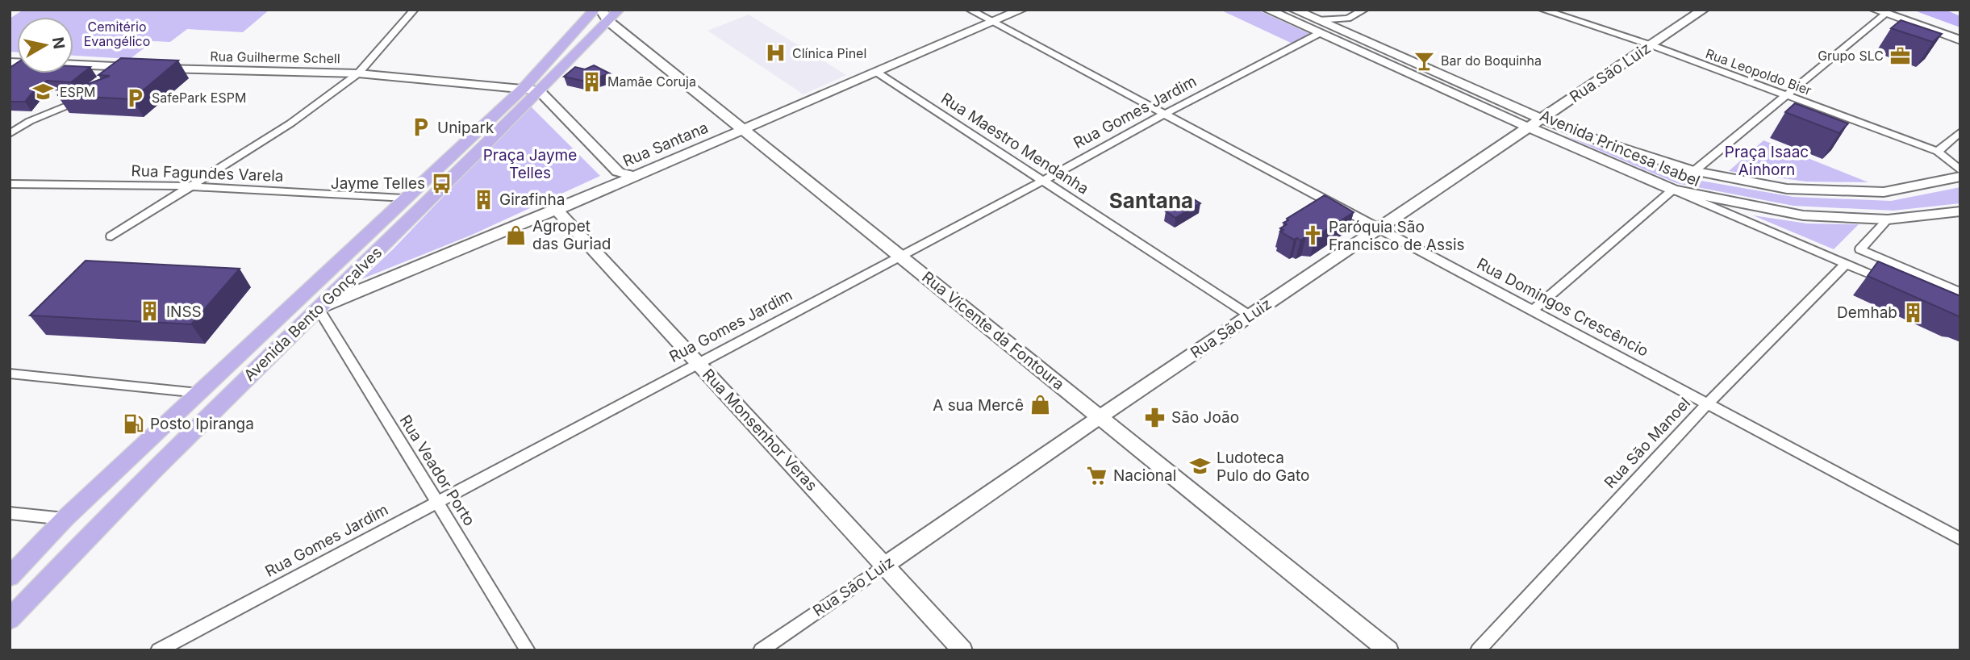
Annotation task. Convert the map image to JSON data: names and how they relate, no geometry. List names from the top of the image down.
{
  "streets": {
    "main road": ["Avenida Bento Gonçalves"],
    "street": [
      "Rua Guilherme Schell",
      "Rua Leopoldo Bier",
      "Rua São Luiz",
      "Rua Gomes Jardim",
      "Rua Maestro Mendanha",
      "Rua Santana",
      "Avenida Princesa Isabel",
      "Rua Fagundes Varela",
      "Rua Domingos Crescêncio",
      "Rua Vicente da Fontoura",
      "Rua Monsenhor Veras",
      "Rua São Manoel",
      "Rua Veador Porto"
    ]
  },
  "crossings": [
    ["Rua Guilherme Schell", "Avenida Bento Gonçalves"],
    ["Rua Leopoldo Bier", "Rua São Luiz"],
    ["Rua São Luiz", "Rua Maestro Mendanha"],
    ["Rua São Luiz", "Avenida Princesa Isabel"],
    ["Rua São Luiz", "Rua Domingos Crescêncio"],
    ["Rua São Luiz", "Rua Vicente da Fontoura"],
    ["Rua São Luiz", "Rua Monsenhor Veras"],
    ["Rua Gomes Jardim", "Rua Maestro Mendanha"],
    ["Rua Gomes Jardim", "Avenida Princesa Isabel"],
    ["Rua Gomes Jardim", "Rua Domingos Crescêncio"],
    ["Rua Gomes Jardim", "Rua Vicente da Fontoura"],
    ["Rua Gomes Jardim", "Rua Monsenhor Veras"],
    ["Rua Gomes Jardim", "Rua Veador Porto"],
    ["Rua Maestro Mendanha", "Rua Santana"],
    ["Rua Santana", "Rua Domingos Crescêncio"],
    ["Rua Santana", "Avenida Bento Gonçalves"],
    ["Rua Santana", "Rua Vicente da Fontoura"],
    ["Rua Santana", "Rua Monsenhor Veras"],
    ["Rua Santana", "Rua Veador Porto"],
    ["Avenida Princesa Isabel", "Rua São Manoel"],
    ["Rua Fagundes Varela", "Avenida Bento Gonçalves"],
    ["Rua Domingos Crescêncio", "Rua São Manoel"],
    ["Avenida Bento Gonçalves", "Rua Vicente da Fontoura"],
    ["Avenida Bento Gonçalves", "Rua Veador Porto"]
  ],
  "districts": ["Santana"],
  "parks": ["Cemitério Evangélico", "Praça Isaac Ainhorn", "Praça Jayme Telles"],
  "places": {
    "hospital": ["Clínica Pinel"],
    "office": ["Grupo SLC"],
    "bar": ["Bar do Boquinha"],
    "building": [
      "Mamãe Coruja",
      "Girafinha",
      "INSS",
      "Demhab"
    ],
    "school or university": ["ESPM", "Ludoteca Pulo do Gato"],
    "parking": ["SafePark ESPM", "Unipark"],
    "bus stop": ["Jayme Telles"],
    "shop": ["Agropet das Guriad", "A sua Mercê"],
    "church": ["Paróquia São Francisco de Assis"],
    "pharmacy": ["São João"],
    "fuel station": ["Posto Ipiranga"],
    "supermarket": ["Nacional"]
  },
  "north": "right"
}
